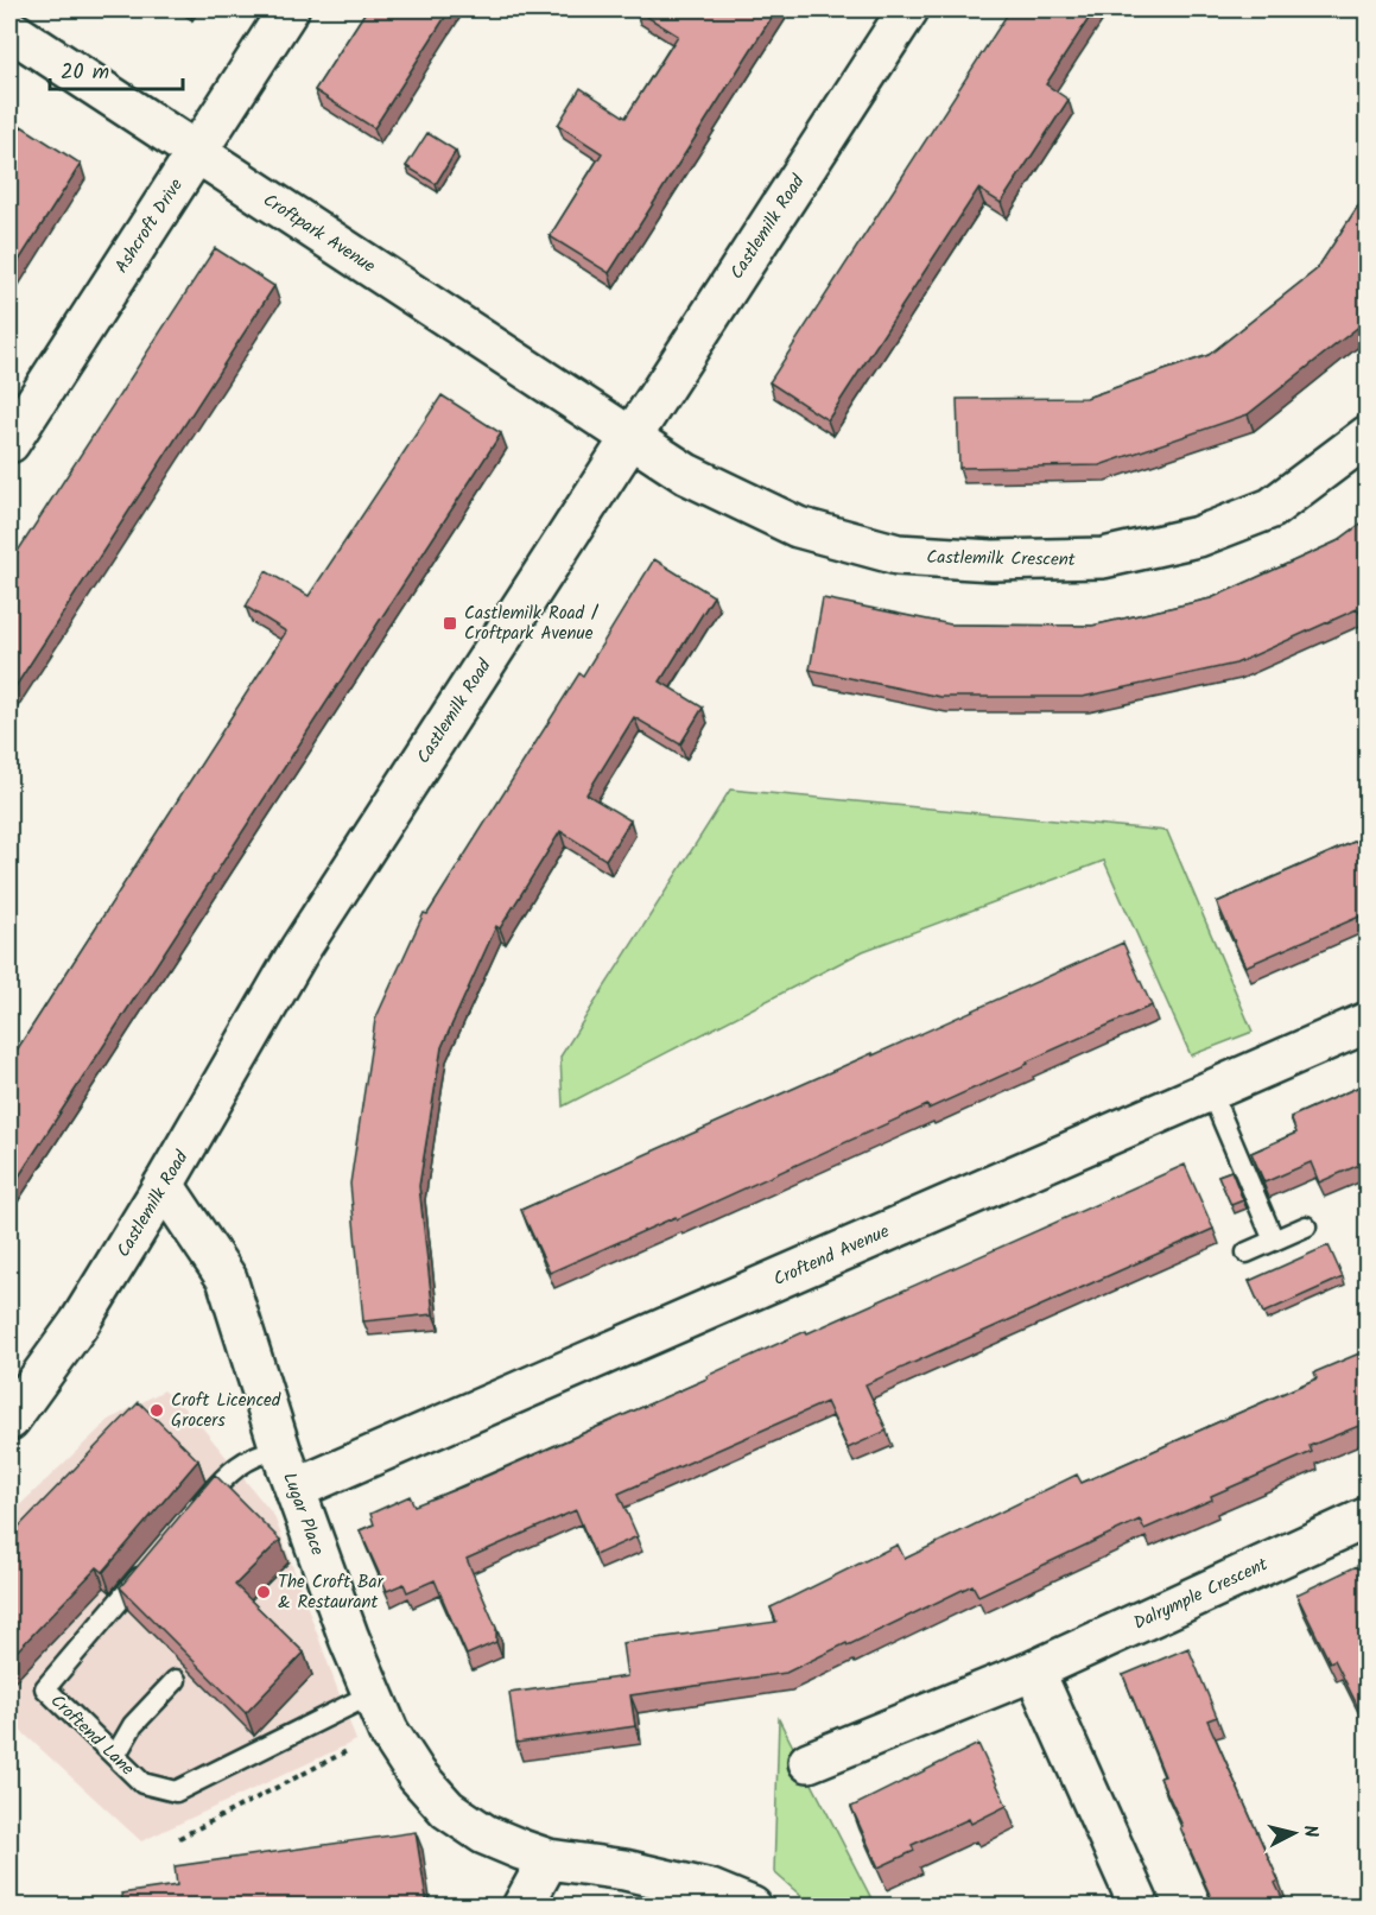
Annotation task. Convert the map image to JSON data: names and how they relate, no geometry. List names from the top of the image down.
{
  "streets": {
    "street": [
      "Ashcroft Drive",
      "Castlemilk Road",
      "Croftpark Avenue",
      "Castlemilk Crescent",
      "Croftend Avenue",
      "Lugar Place",
      "Dalrymple Crescent"
    ],
    "lane": ["Croftend Lane"]
  },
  "crossings": [
    ["Ashcroft Drive", "Croftpark Avenue"],
    ["Castlemilk Road", "Croftpark Avenue"],
    ["Castlemilk Road", "Castlemilk Crescent"],
    ["Castlemilk Road", "Lugar Place"],
    ["Croftpark Avenue", "Castlemilk Crescent"],
    ["Croftend Avenue", "Lugar Place"],
    ["Lugar Place", "Croftend Lane"]
  ],
  "places": {
    "transit": ["Castlemilk Road / Croftpark Avenue"],
    "other": ["Croft Licenced Grocers", "The Croft Bar & Restaurant"]
  },
  "scale_bar": "20 m",
  "north": "right"
}
